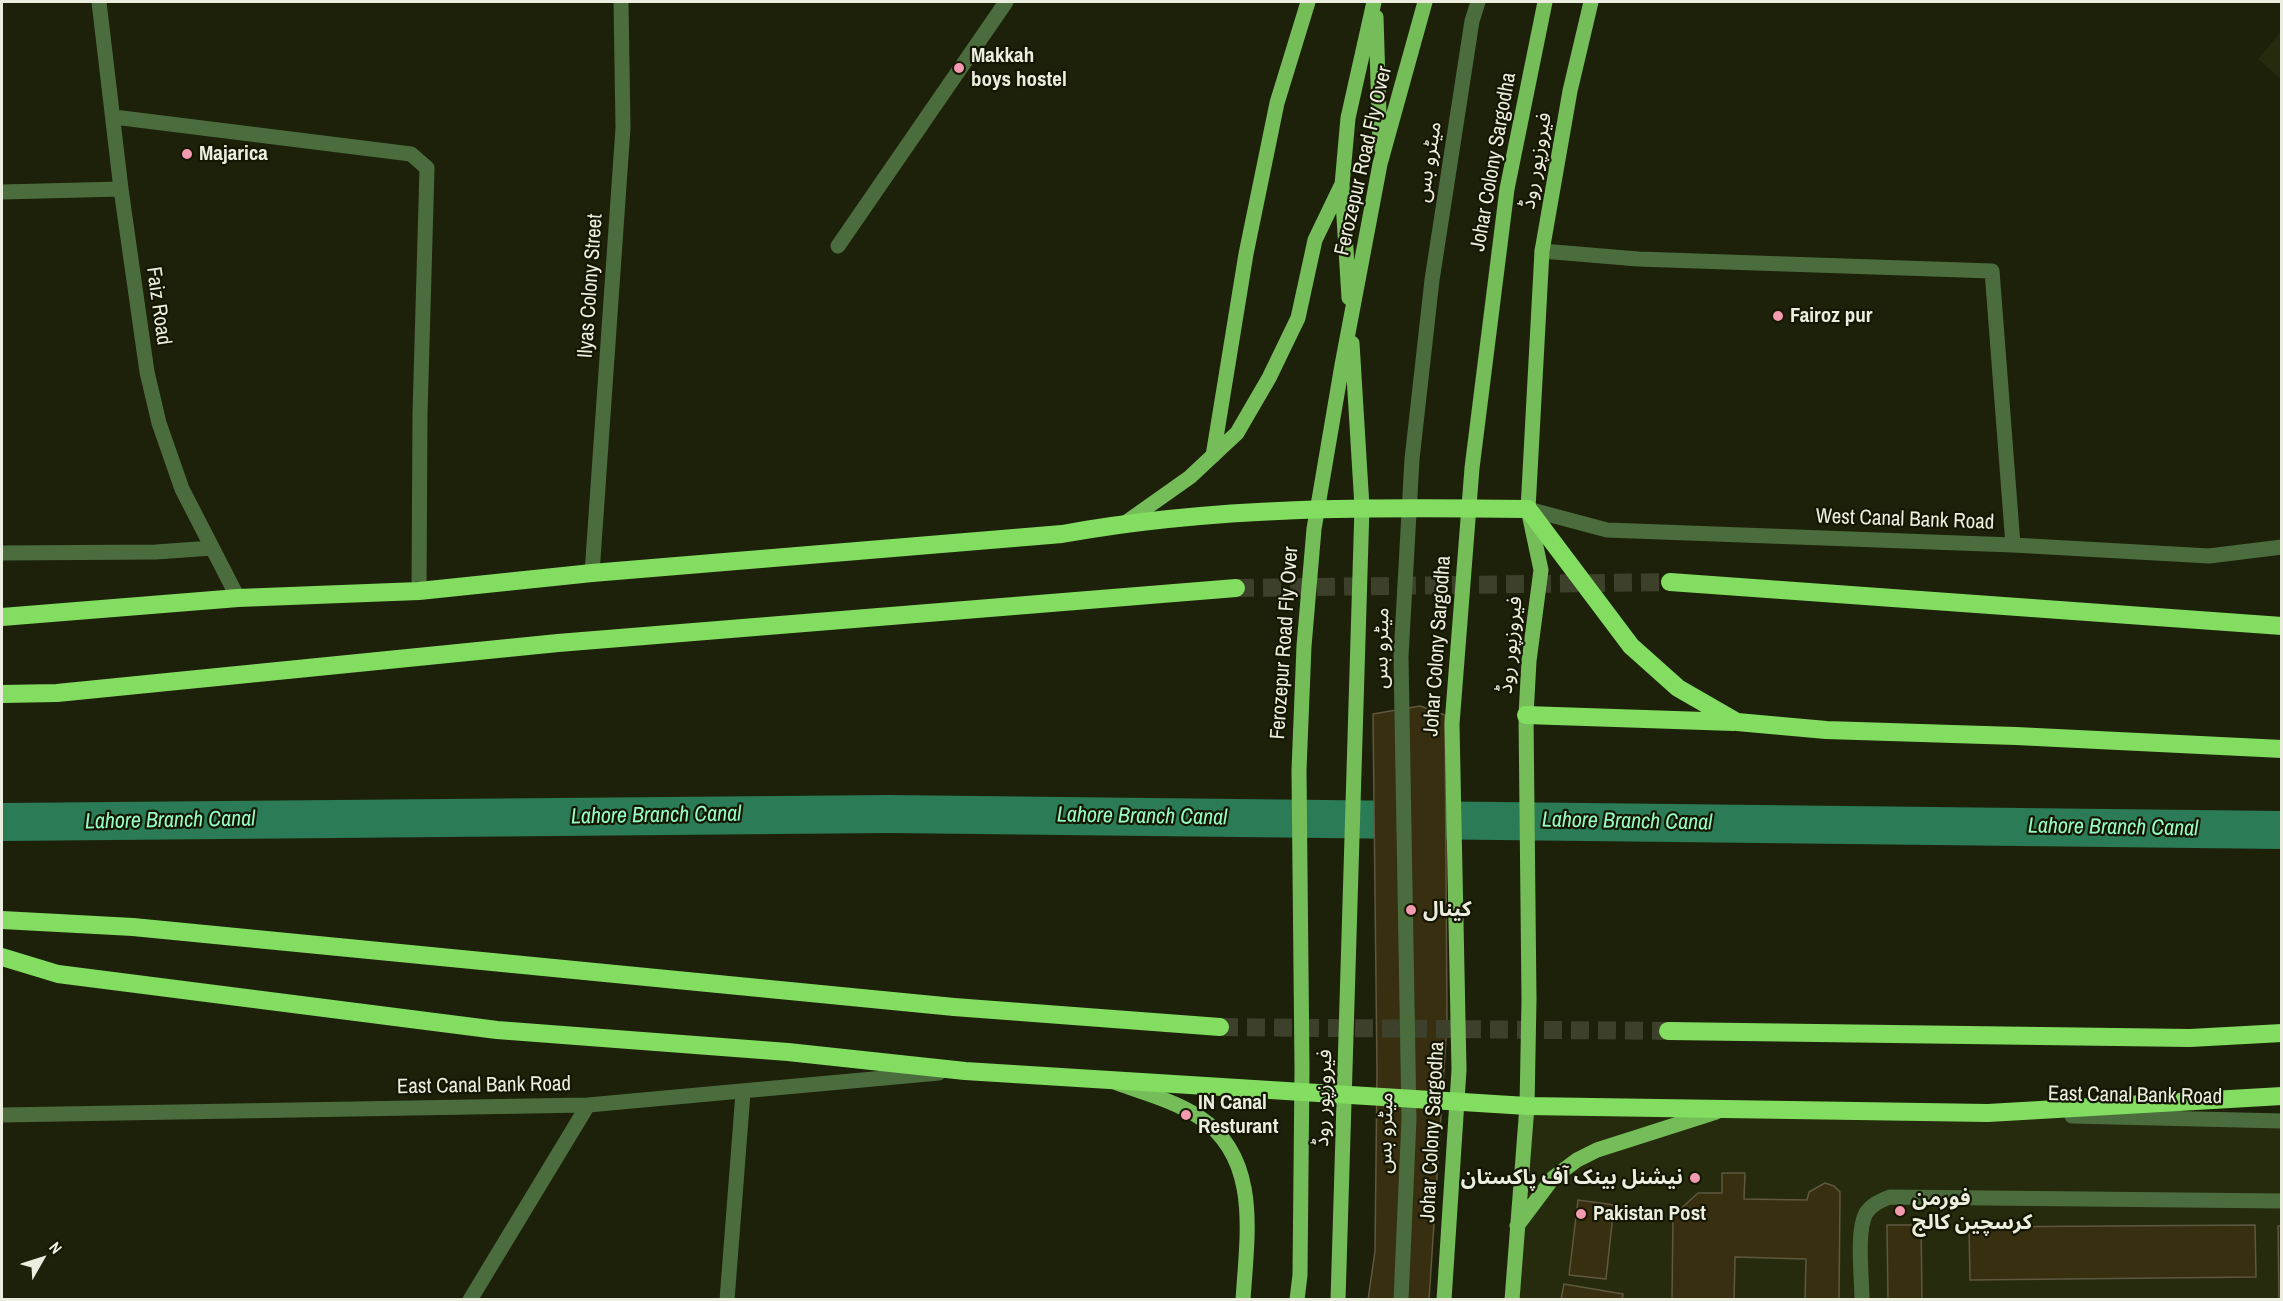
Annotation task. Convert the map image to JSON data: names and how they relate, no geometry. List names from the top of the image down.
{
  "streets": {
    "main road": ["Ferozepur Road Fly Over", "فیروزپور روڈ", "Johar Colony Sargodha"],
    "street": [
      "میٹرو بس",
      "Ilyas Colony Street",
      "Faiz Road",
      "West Canal Bank Road",
      "East Canal Bank Road"
    ]
  },
  "crossings": [
    ["فیروزپور روڈ", "West Canal Bank Road"]
  ],
  "water": ["Lahore Branch Canal"],
  "places": [
    "Makkah boys hostel",
    "Majarica",
    "Fairoz pur",
    "کینال",
    "IN Canal Resturant",
    "نیشنل بینک آف پاکستان",
    "فورمن کرسچین کالج",
    "Pakistan Post"
  ],
  "north": "top right"
}
